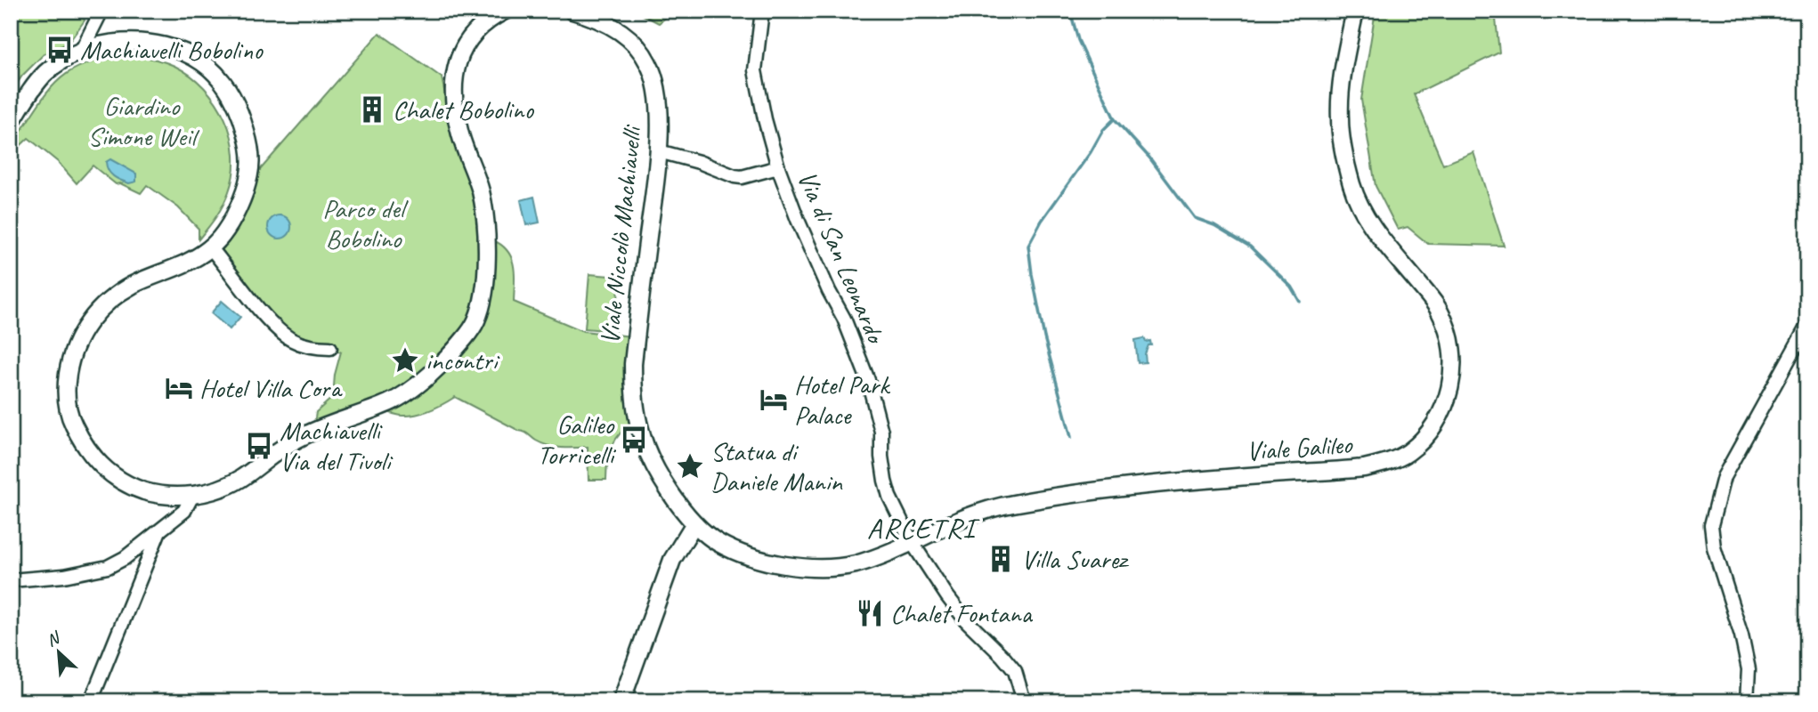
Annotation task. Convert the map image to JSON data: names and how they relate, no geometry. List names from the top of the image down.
{
  "streets": {
    "main road": ["Viale Niccolò Machiavelli", "Viale Galileo"],
    "street": ["Via di San Leonardo"]
  },
  "crossings": [
    ["Viale Niccolò Machiavelli", "Viale Galileo"],
    ["Via di San Leonardo", "Viale Galileo"]
  ],
  "districts": ["ARCETRI"],
  "parks": ["Giardino Simone Weil", "Parco del Bobolino"],
  "places": {
    "bus stop": ["Machiavelli Bobolino", "Galileo Torricelli", "Machiavelli Via del Tivoli"],
    "building": ["Chalet Bobolino", "Villa Suarez"],
    "place": ["incontri", "Statua di Daniele Manin"],
    "hotel": ["Hotel Villa Cora", "Hotel Park Palace"],
    "restaurant": ["Chalet Fontana"]
  },
  "north": "top left"
}
